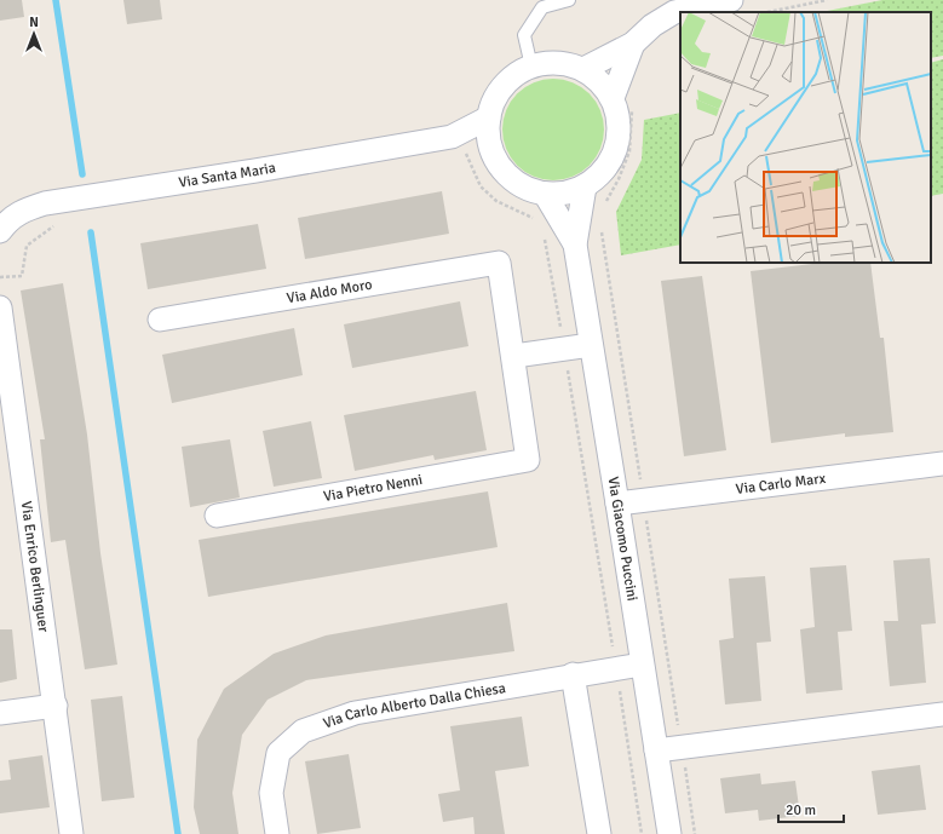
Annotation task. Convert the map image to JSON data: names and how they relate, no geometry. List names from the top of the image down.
{
  "streets": {
    "street": [
      "Via Santa Maria",
      "Via Aldo Moro",
      "Via Carlo Marx",
      "Via Pietro Nenni",
      "Via Giacomo Puccini",
      "Via Enrico Berlinguer",
      "Via Carlo Alberto Dalla Chiesa"
    ]
  },
  "crossings": [
    ["Via Santa Maria", "Via Giacomo Puccini"],
    ["Via Aldo Moro", "Via Pietro Nenni"],
    ["Via Carlo Marx", "Via Giacomo Puccini"],
    ["Via Giacomo Puccini", "Via Carlo Alberto Dalla Chiesa"]
  ],
  "scale_bar": "20 m",
  "north": "top"
}
